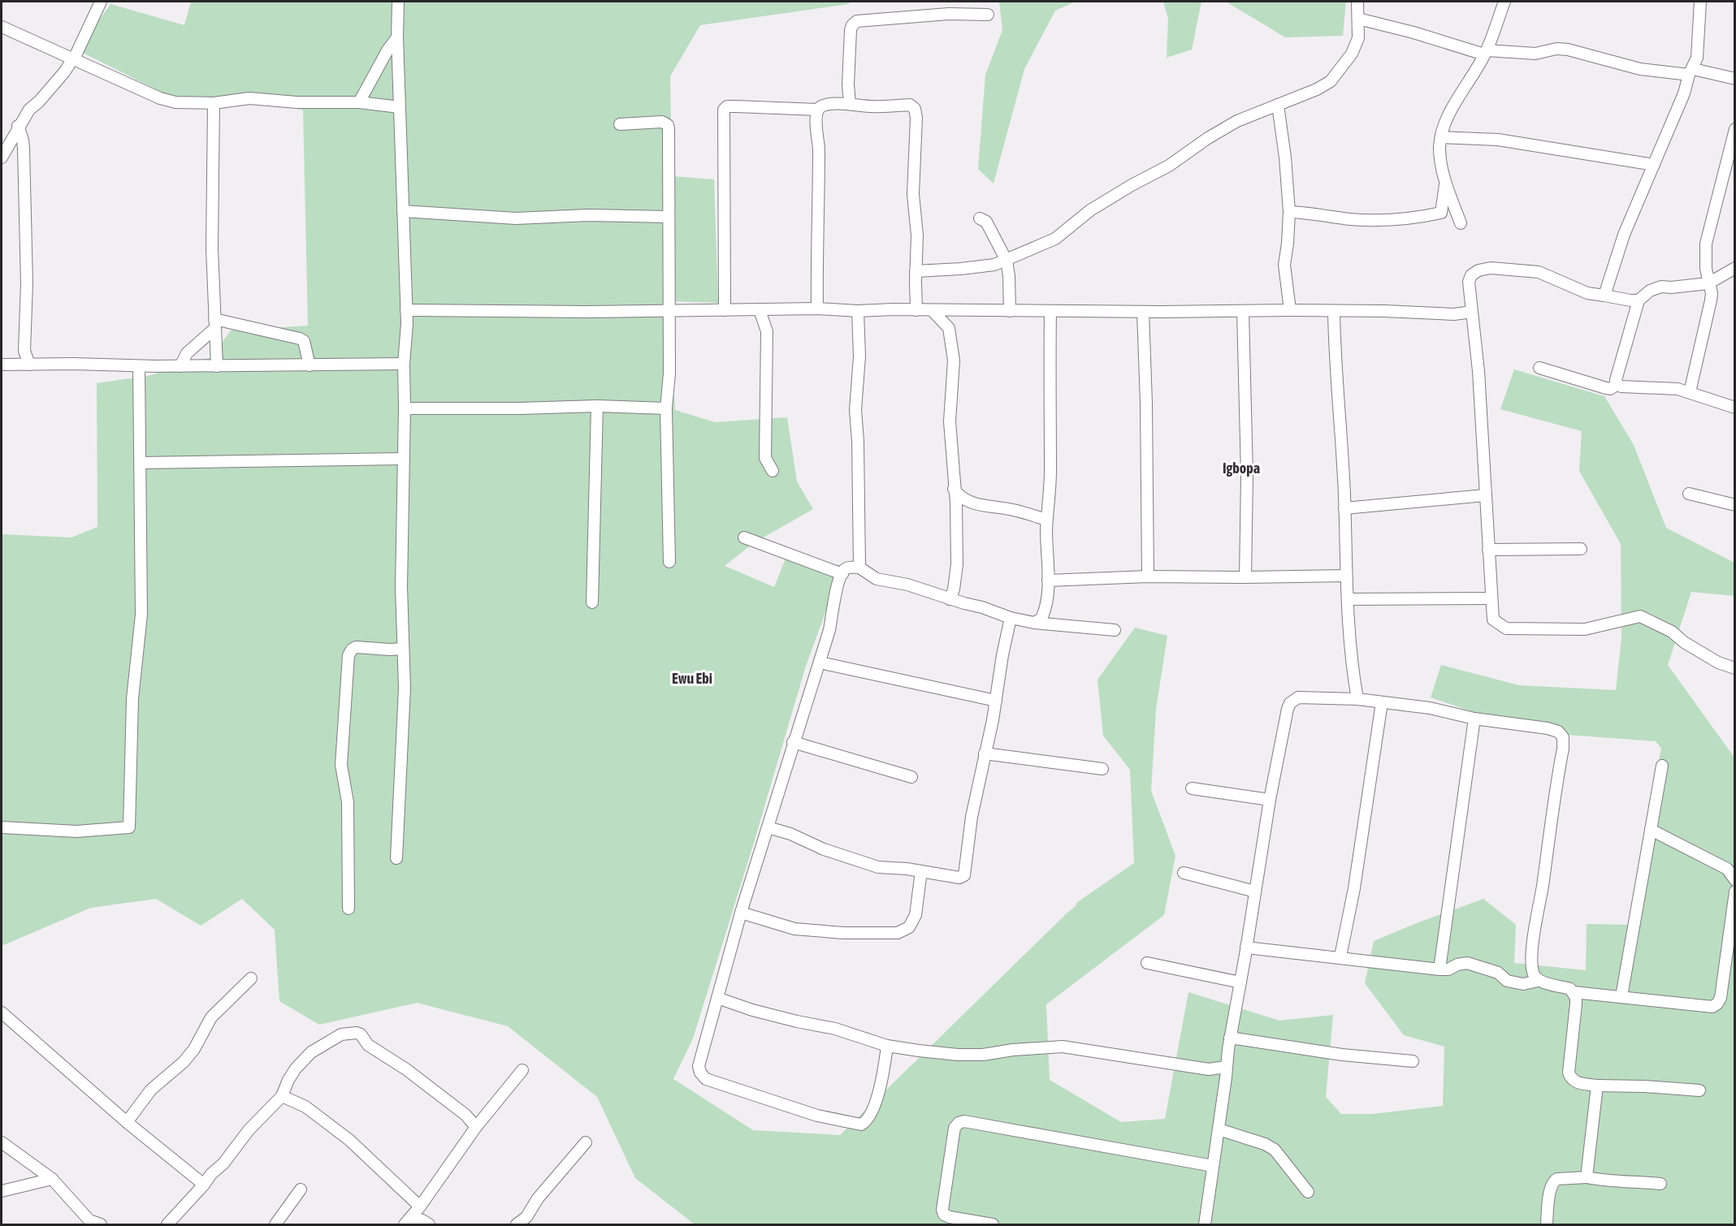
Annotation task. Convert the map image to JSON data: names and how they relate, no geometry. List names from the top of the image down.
{
  "districts": ["Igbopa", "Ewu Ebi"]
}
